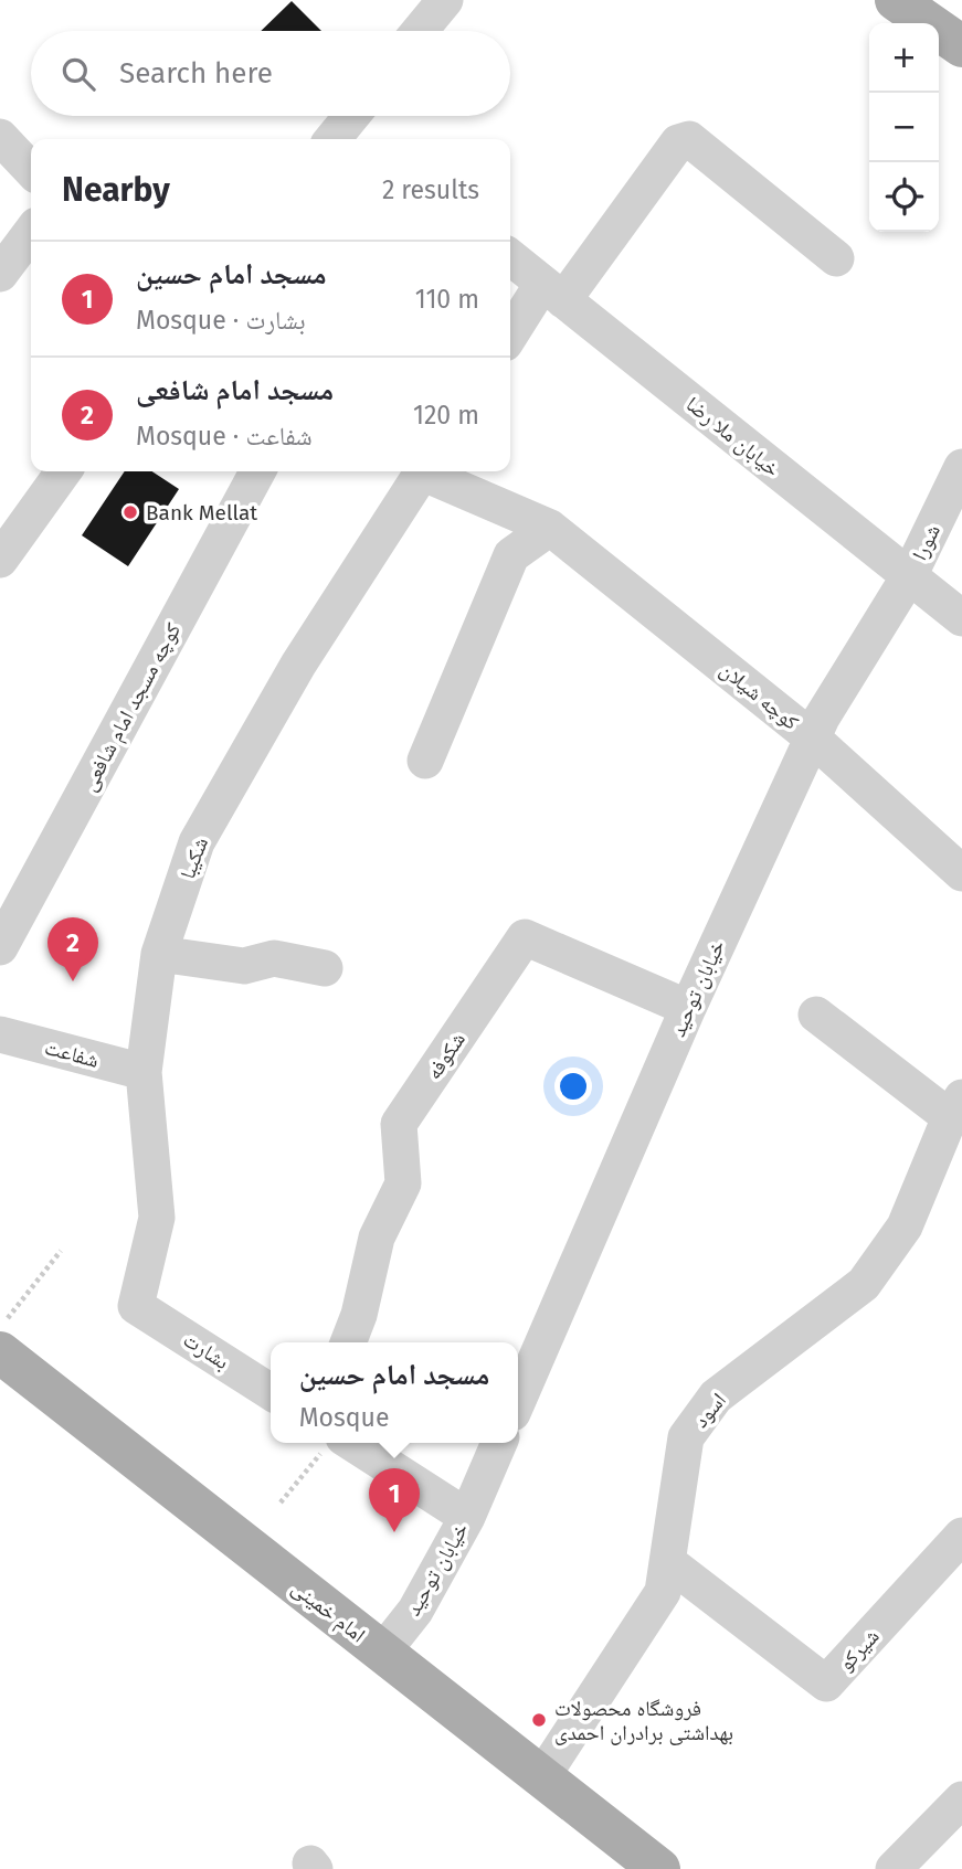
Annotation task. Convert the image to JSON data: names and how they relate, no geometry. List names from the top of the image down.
{
  "streets": {
    "main road": ["امام خمینی"],
    "street": [
      "خیابان ملا رضا",
      "شورا",
      "کوچه شیلان",
      "کوچه مسجد امام شافعی",
      "شکیبا",
      "خیابان توحید",
      "شفاعت",
      "شکوفه",
      "بشارت",
      "اسود",
      "شیرکو"
    ]
  },
  "crossings": [
    ["خیابان ملا رضا", "شورا"],
    ["خیابان ملا رضا", "خیابان توحید"],
    ["شورا", "خیابان توحید"],
    ["کوچه شیلان", "خیابان توحید"],
    ["شکیبا", "شفاعت"],
    ["شکیبا", "بشارت"],
    ["خیابان توحید", "شکوفه"],
    ["خیابان توحید", "امام خمینی"],
    ["اسود", "امام خمینی"],
    ["اسود", "شیرکو"]
  ],
  "places": ["Bank Mellat", "فروشگاه محصولات بهداشتی برادران احمدی"],
  "page": {
    "map_buttons": ["+", "−"],
    "search": "Search here",
    "heading": ["Nearby", "2 results"],
    "list": [
      {
        "mark": "1",
        "name": "مسجد امام حسین",
        "note": "Mosque · بشارت",
        "value": "110 m"
      },
      {
        "mark": "2",
        "name": "مسجد امام شافعی",
        "note": "Mosque · شفاعت",
        "value": "120 m"
      }
    ],
    "pins": ["2", "1"],
    "popup": ["مسجد امام حسین", "Mosque"]
  }
}
